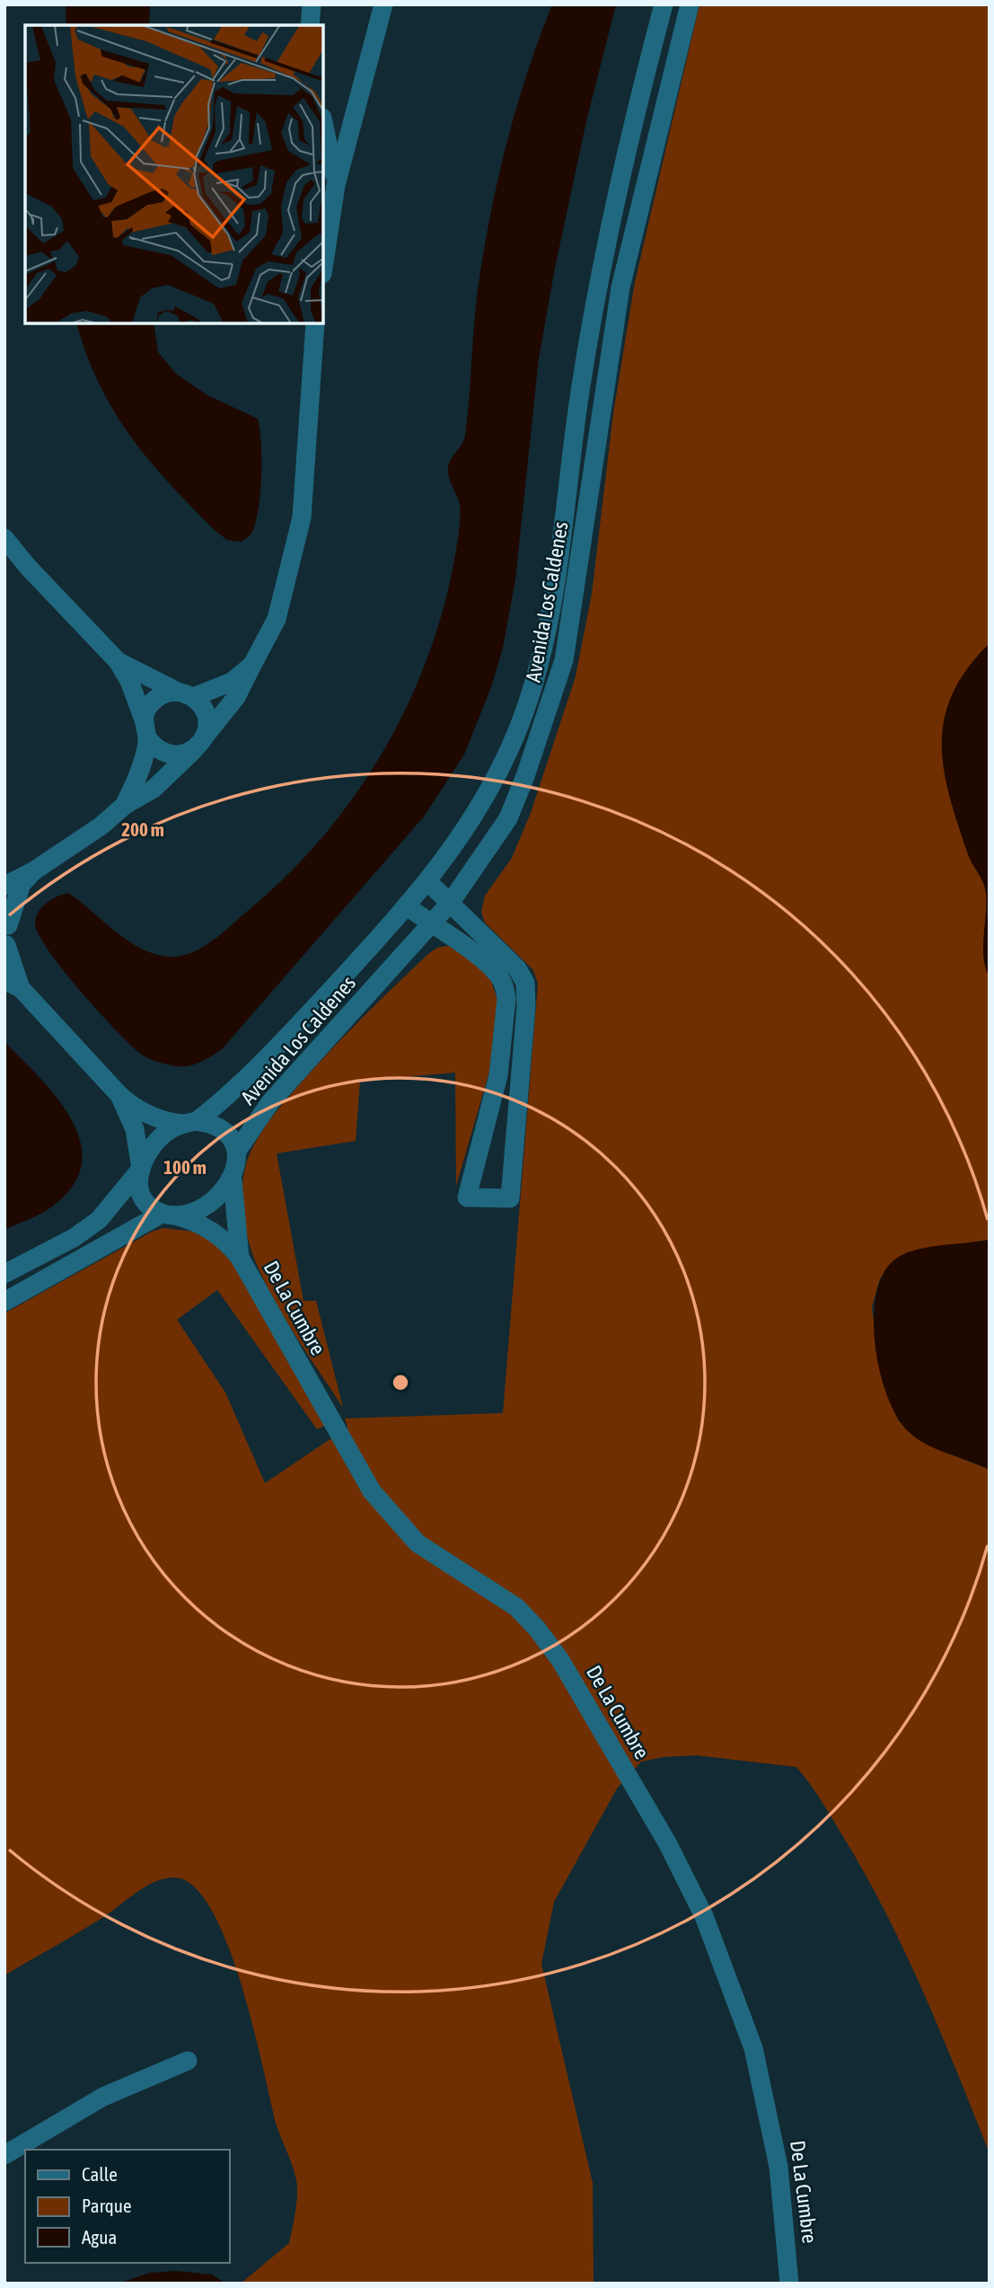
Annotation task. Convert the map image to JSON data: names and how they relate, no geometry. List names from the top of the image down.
{
  "streets": {
    "street": ["Avenida Los Caldenes", "De La Cumbre"]
  },
  "legend": ["Calle", "Parque", "Agua"],
  "rings": ["200 m", "100 m"]
}
